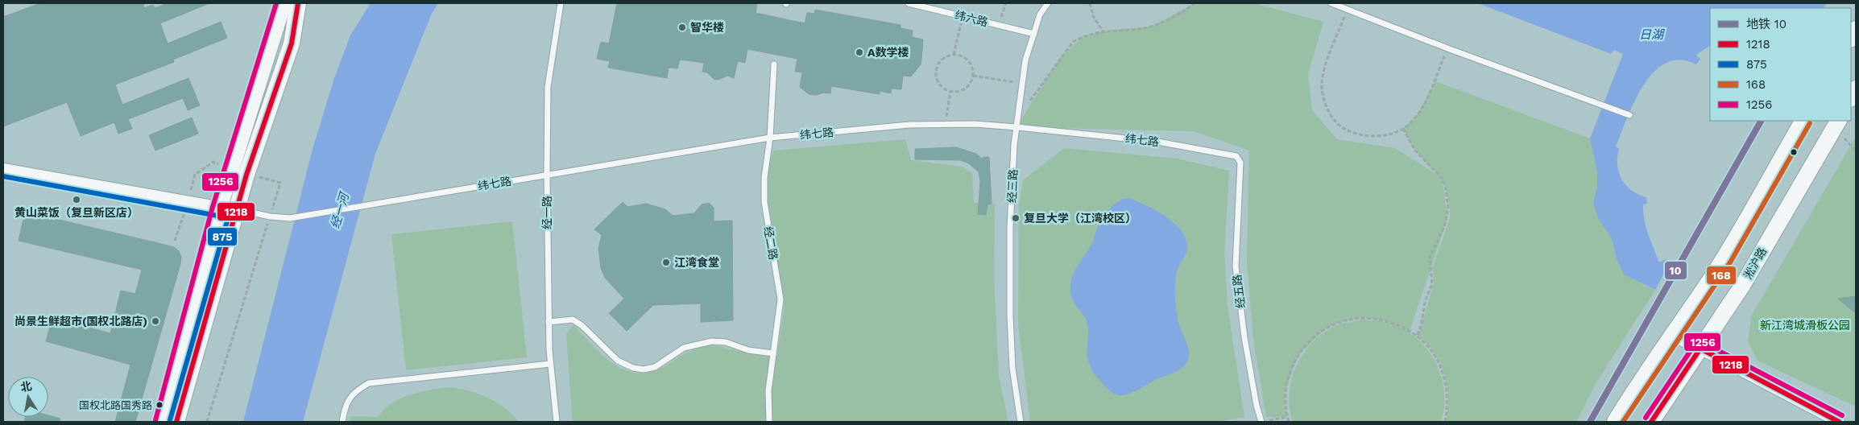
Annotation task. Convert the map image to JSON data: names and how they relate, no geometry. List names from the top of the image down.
{
  "streets": {
    "main road": ["淞沪路"],
    "lane": [
      "纬六路",
      "纬七路",
      "经三路",
      "经一路",
      "经二路",
      "经五路"
    ]
  },
  "crossings": [
    ["纬六路", "经三路"],
    ["纬七路", "经三路"],
    ["纬七路", "经一路"],
    ["纬七路", "经二路"],
    ["纬七路", "经五路"]
  ],
  "water": ["日湖", "经一河"],
  "parks": ["新江湾城滑板公园"],
  "places": [
    "智华楼",
    "A数学楼",
    "黄山菜饭（复旦新区店）",
    "复旦大学（江湾校区）",
    "江湾食堂",
    "尚景生鲜超市(国权北路店)",
    "国权北路国秀路"
  ],
  "lines": [
    "transit line 1218",
    "transit line 1256",
    "metro line 10",
    "transit line 168",
    "transit line 875"
  ],
  "legend": [
    "地铁 10",
    "1218",
    "875",
    "168",
    "1256"
  ],
  "north": "top"
}
